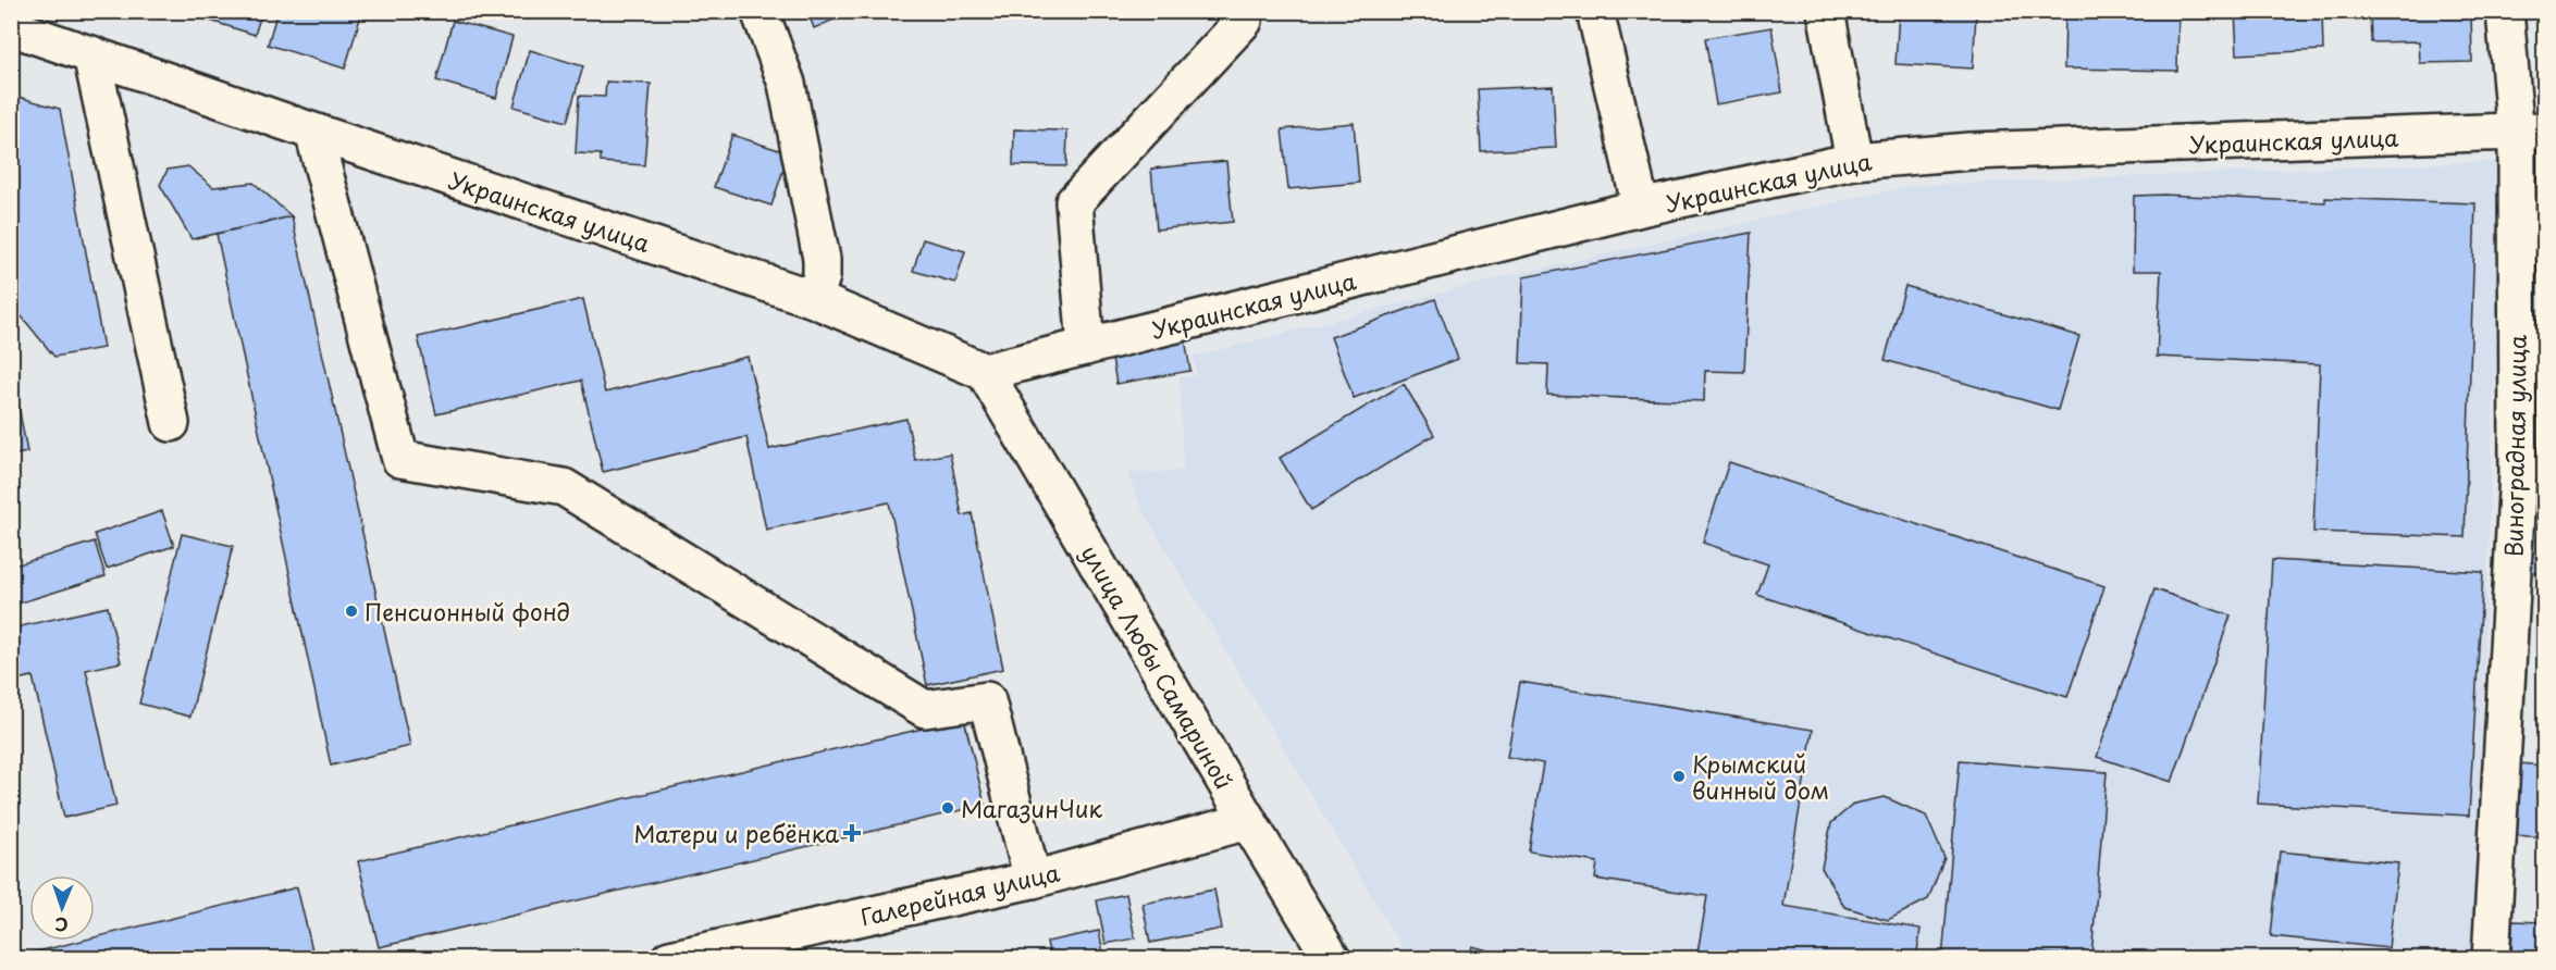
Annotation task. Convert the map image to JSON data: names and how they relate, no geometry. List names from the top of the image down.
{
  "streets": {
    "street": [
      "Украинская улица",
      "Виноградная улица",
      "улица Любы Самариной",
      "Галерейная улица"
    ]
  },
  "crossings": [
    ["Украинская улица", "Виноградная улица"],
    ["Украинская улица", "улица Любы Самариной"],
    ["улица Любы Самариной", "Галерейная улица"]
  ],
  "places": {
    "other": ["Пенсионный фонд", "Крымский винный дом", "МагазинЧик"],
    "health": ["Матери и ребёнка"]
  },
  "north": "bottom"
}
